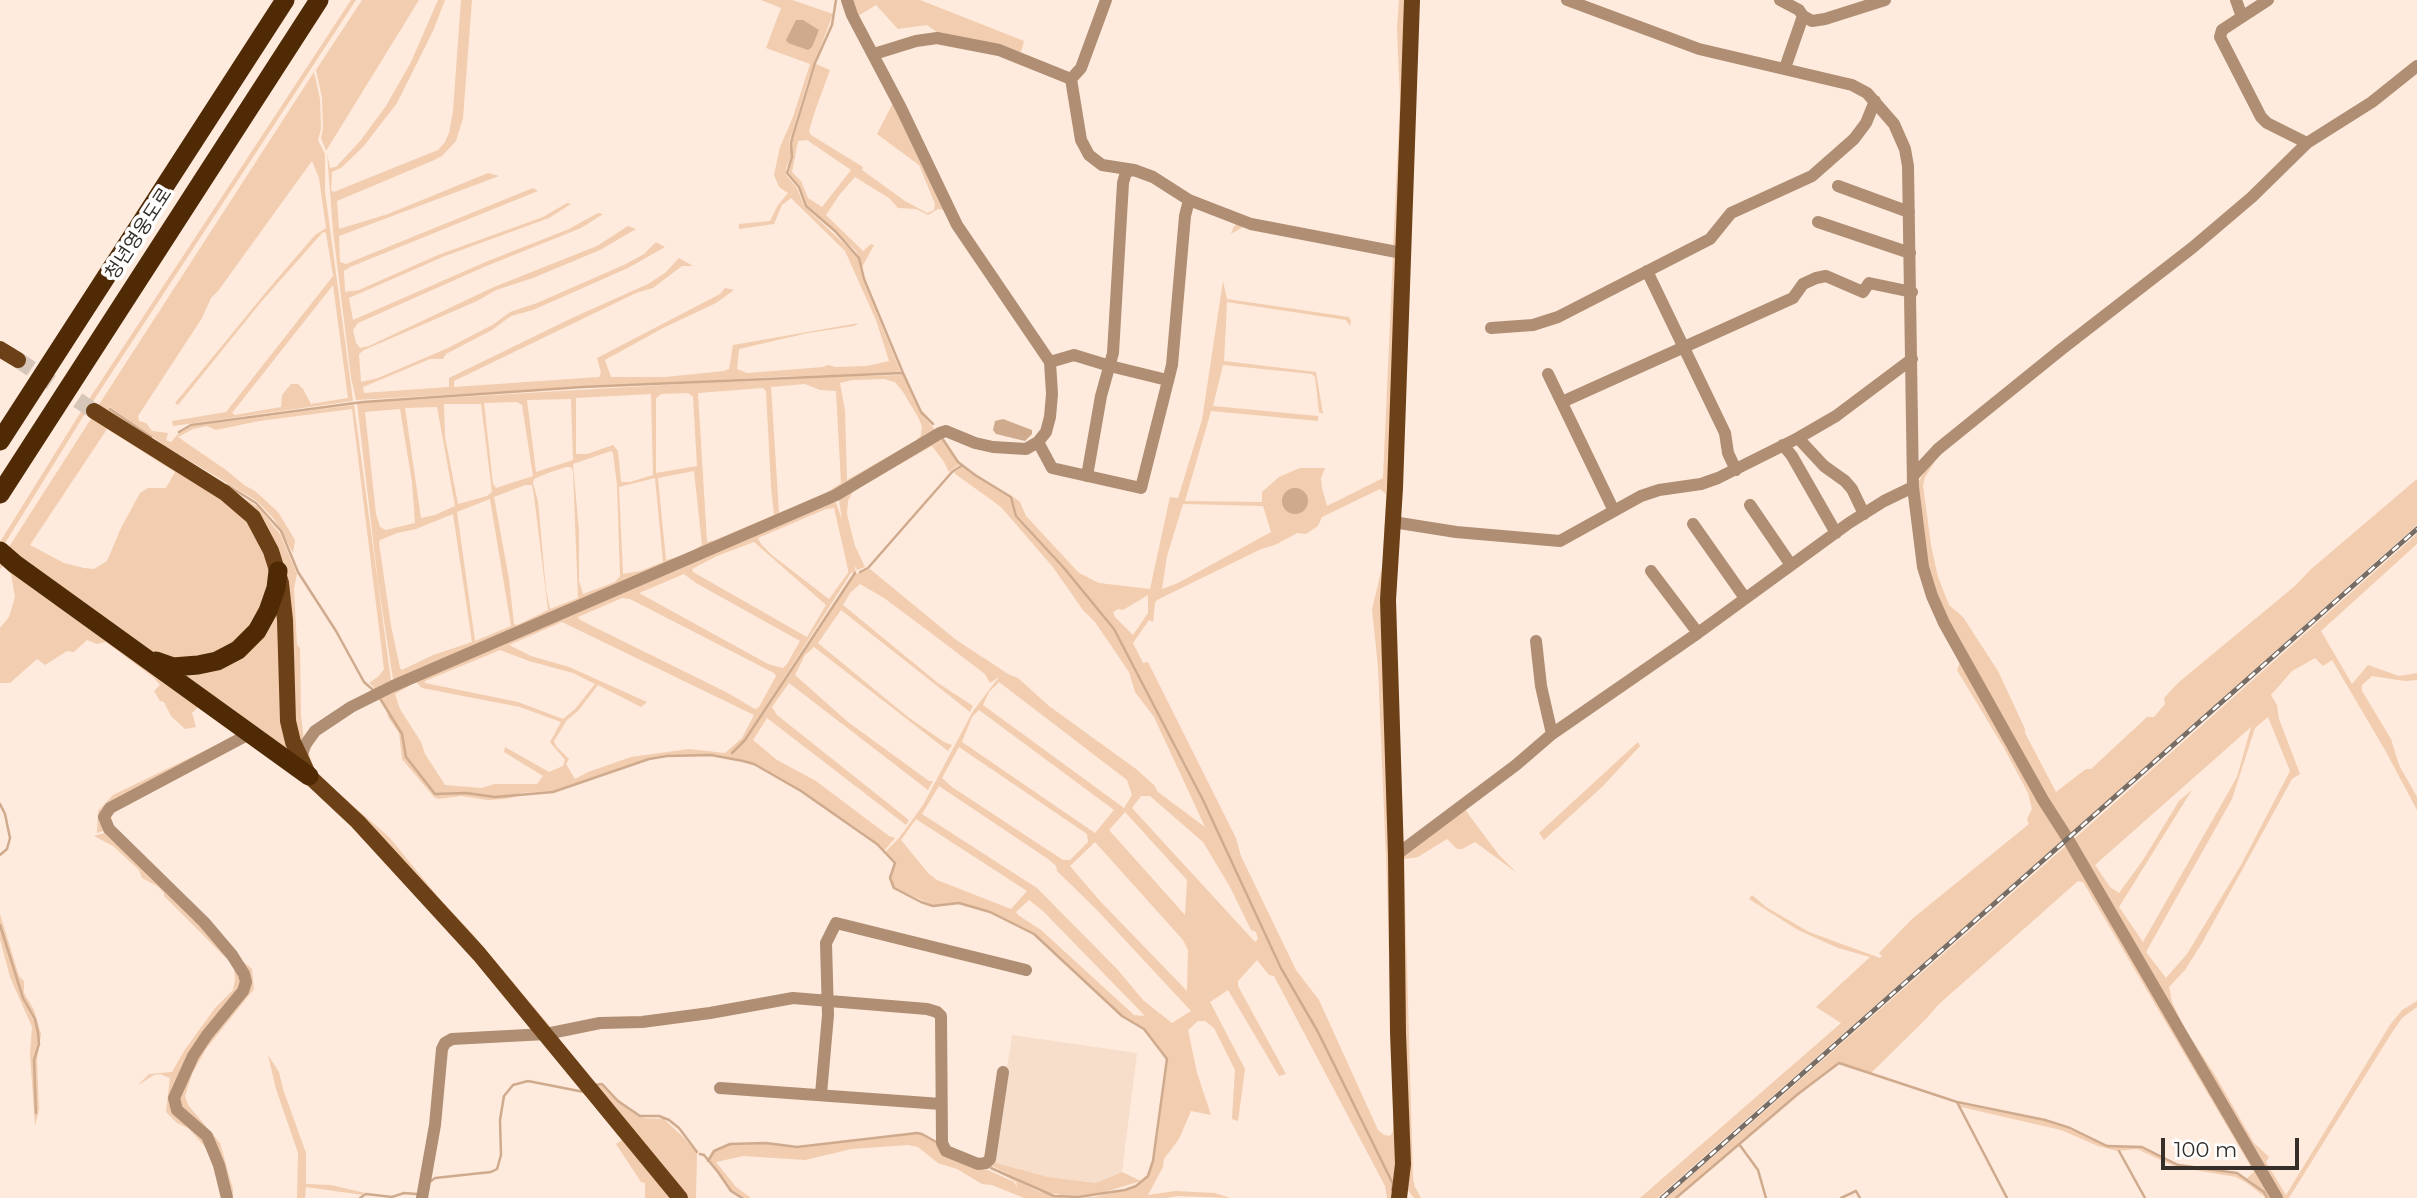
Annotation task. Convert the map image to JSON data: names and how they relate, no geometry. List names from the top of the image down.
{
  "streets": {
    "highway": ["청년영웅도로"]
  },
  "scale_bar": "100 m"
}
